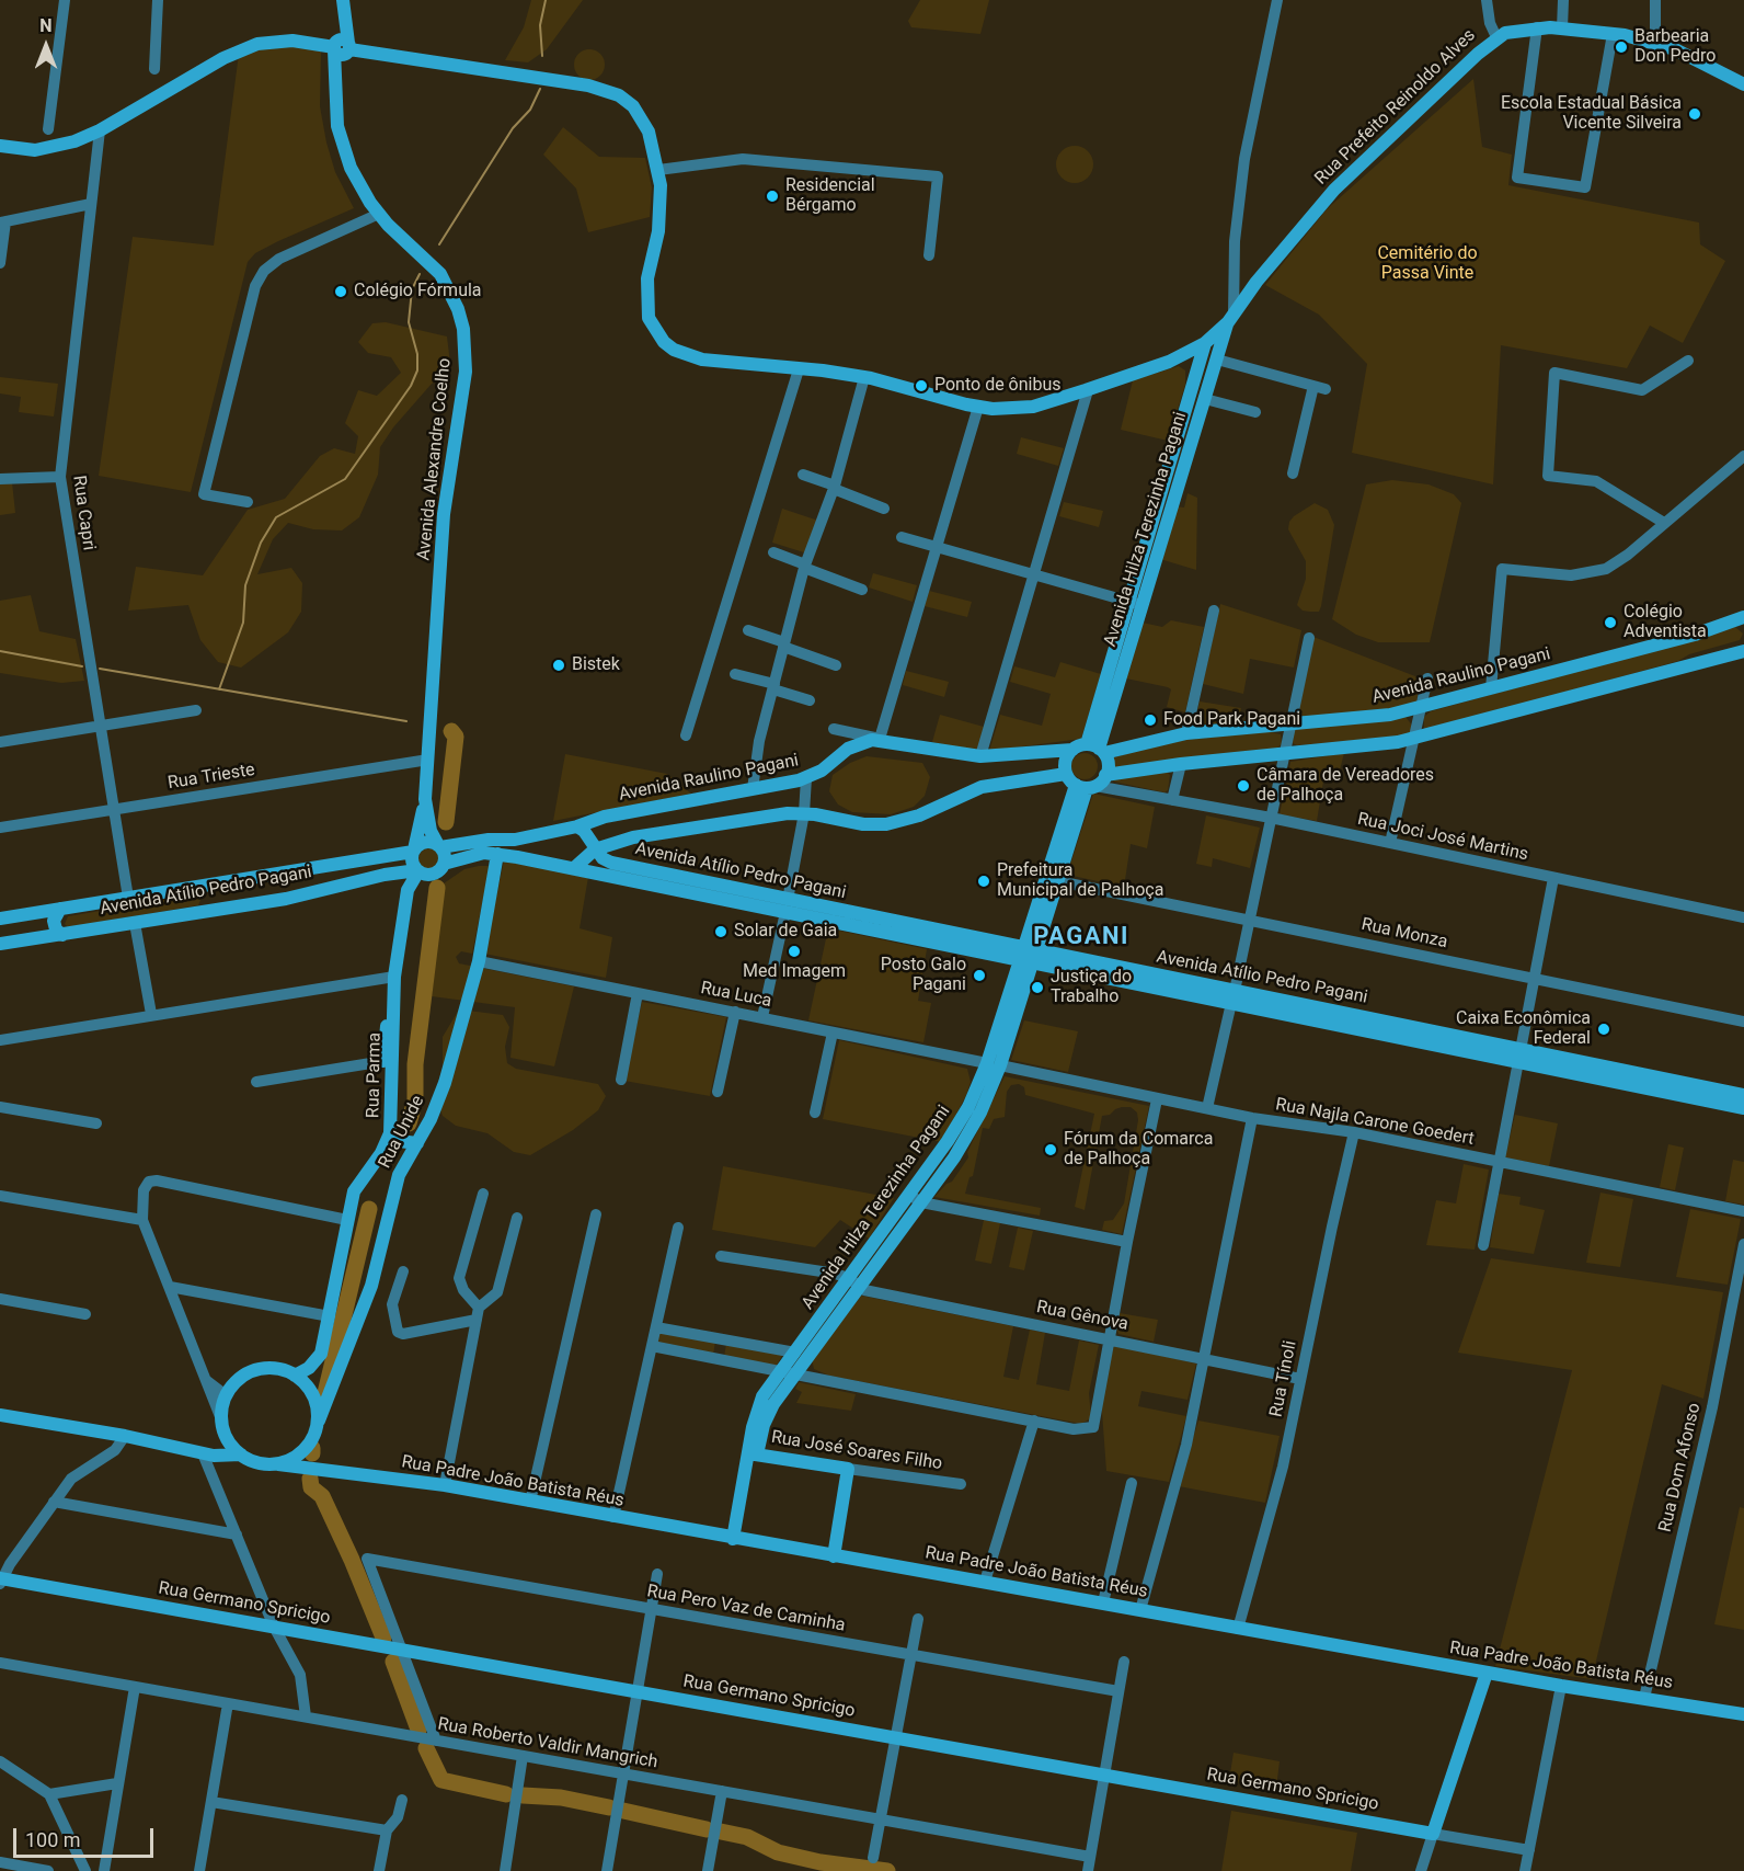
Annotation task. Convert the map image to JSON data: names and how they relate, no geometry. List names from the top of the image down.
{
  "streets": {
    "main road": [
      "Rua Prefeito Reinoldo Alves",
      "Avenida Alexandre Coelho",
      "Avenida Hilza Terezinha Pagani",
      "Avenida Raulino Pagani",
      "Avenida Atílio Pedro Pagani",
      "Rua Parma",
      "Rua Unide",
      "Rua José Soares Filho",
      "Rua Padre João Batista Réus",
      "Rua Germano Spricigo"
    ],
    "street": [
      "Rua Capri",
      "Rua Trieste",
      "Rua Joci José Martins",
      "Rua Monza",
      "Rua Luca",
      "Rua Najla Carone Goedert",
      "Rua Gênova",
      "Rua Tínoli",
      "Rua Dom Afonso",
      "Rua Pero Vaz de Caminha",
      "Rua Roberto Valdir Mangrich"
    ]
  },
  "crossings": [
    ["Rua Prefeito Reinoldo Alves", "Avenida Alexandre Coelho"],
    ["Rua Prefeito Reinoldo Alves", "Rua Capri"],
    ["Rua Prefeito Reinoldo Alves", "Avenida Hilza Terezinha Pagani"],
    ["Avenida Alexandre Coelho", "Rua Trieste"],
    ["Avenida Alexandre Coelho", "Avenida Atílio Pedro Pagani"],
    ["Avenida Alexandre Coelho", "Rua Parma"],
    ["Rua Capri", "Rua Trieste"],
    ["Rua Capri", "Avenida Atílio Pedro Pagani"],
    ["Avenida Hilza Terezinha Pagani", "Avenida Raulino Pagani"],
    ["Avenida Hilza Terezinha Pagani", "Rua Joci José Martins"],
    ["Avenida Hilza Terezinha Pagani", "Avenida Atílio Pedro Pagani"],
    ["Avenida Hilza Terezinha Pagani", "Rua Monza"],
    ["Avenida Hilza Terezinha Pagani", "Rua Luca"],
    ["Avenida Hilza Terezinha Pagani", "Rua Najla Carone Goedert"],
    ["Avenida Hilza Terezinha Pagani", "Rua Gênova"],
    ["Avenida Hilza Terezinha Pagani", "Rua José Soares Filho"],
    ["Avenida Hilza Terezinha Pagani", "Rua Padre João Batista Réus"],
    ["Avenida Raulino Pagani", "Rua Joci José Martins"],
    ["Avenida Raulino Pagani", "Avenida Atílio Pedro Pagani"],
    ["Avenida Atílio Pedro Pagani", "Rua Parma"],
    ["Avenida Atílio Pedro Pagani", "Rua Unide"],
    ["Rua Luca", "Rua Najla Carone Goedert"],
    ["Rua Luca", "Rua Unide"],
    ["Rua Parma", "Rua Unide"],
    ["Rua Parma", "Rua Padre João Batista Réus"],
    ["Rua Najla Carone Goedert", "Rua Tínoli"],
    ["Rua Unide", "Rua Padre João Batista Réus"],
    ["Rua Gênova", "Rua Tínoli"],
    ["Rua Tínoli", "Rua Padre João Batista Réus"],
    ["Rua Dom Afonso", "Rua Padre João Batista Réus"],
    ["Rua Germano Spricigo", "Rua Pero Vaz de Caminha"]
  ],
  "districts": ["PAGANI"],
  "parks": ["Cemitério do Passa Vinte"],
  "places": [
    "Barbearia Don Pedro",
    "Escola Estadual Básica Vicente Silveira",
    "Residencial Bérgamo",
    "Colégio Fórmula",
    "Ponto de ônibus",
    "Colégio Adventista",
    "Bistek",
    "Food Park Pagani",
    "Câmara de Vereadores de Palhoça",
    "Prefeitura Municipal de Palhoça",
    "Solar de Gaia",
    "Med Imagem",
    "Posto Galo Pagani",
    "Justiça do Trabalho",
    "Caixa Econômica Federal",
    "Fórum da Comarca de Palhoça"
  ],
  "scale_bar": "100 m",
  "north": "top"
}
